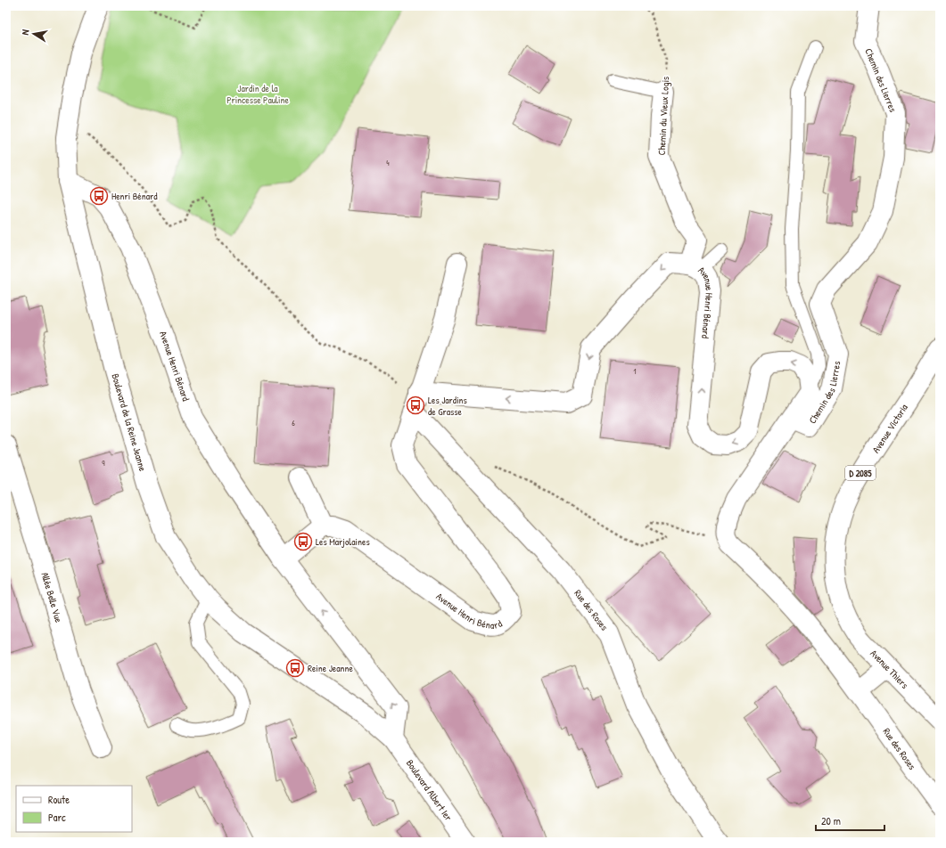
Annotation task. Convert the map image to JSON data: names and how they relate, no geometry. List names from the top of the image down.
{
  "streets": {
    "street": [
      "Chemin des Lierres",
      "Chemin du Vieux Logis",
      "Avenue Henri Bénard",
      "Boulevard de la Reine Jeanne",
      "Avenue Victoria",
      "D 2085",
      "Allée Belle Vue",
      "Rue des Roses",
      "Avenue Thiers",
      "Boulevard Albert Ier"
    ]
  },
  "crossings": [
    ["Chemin du Vieux Logis", "Avenue Henri Bénard"],
    ["Avenue Henri Bénard", "Boulevard de la Reine Jeanne"],
    ["Avenue Henri Bénard", "Rue des Roses"],
    ["Avenue Henri Bénard", "Boulevard Albert Ier"],
    ["Boulevard de la Reine Jeanne", "Boulevard Albert Ier"],
    ["Avenue Victoria", "Avenue Thiers"]
  ],
  "parks": ["Jardin de la Princesse Pauline"],
  "places": {
    "bus stop": [
      "Henri Bénard",
      "Les Jardins de Grasse",
      "Les Marjolaines",
      "Reine Jeanne"
    ]
  },
  "house_numbers": [
    "4",
    "1",
    "6",
    "9"
  ],
  "legend": ["Route", "Parc"],
  "scale_bar": "20 m",
  "north": "left"
}
